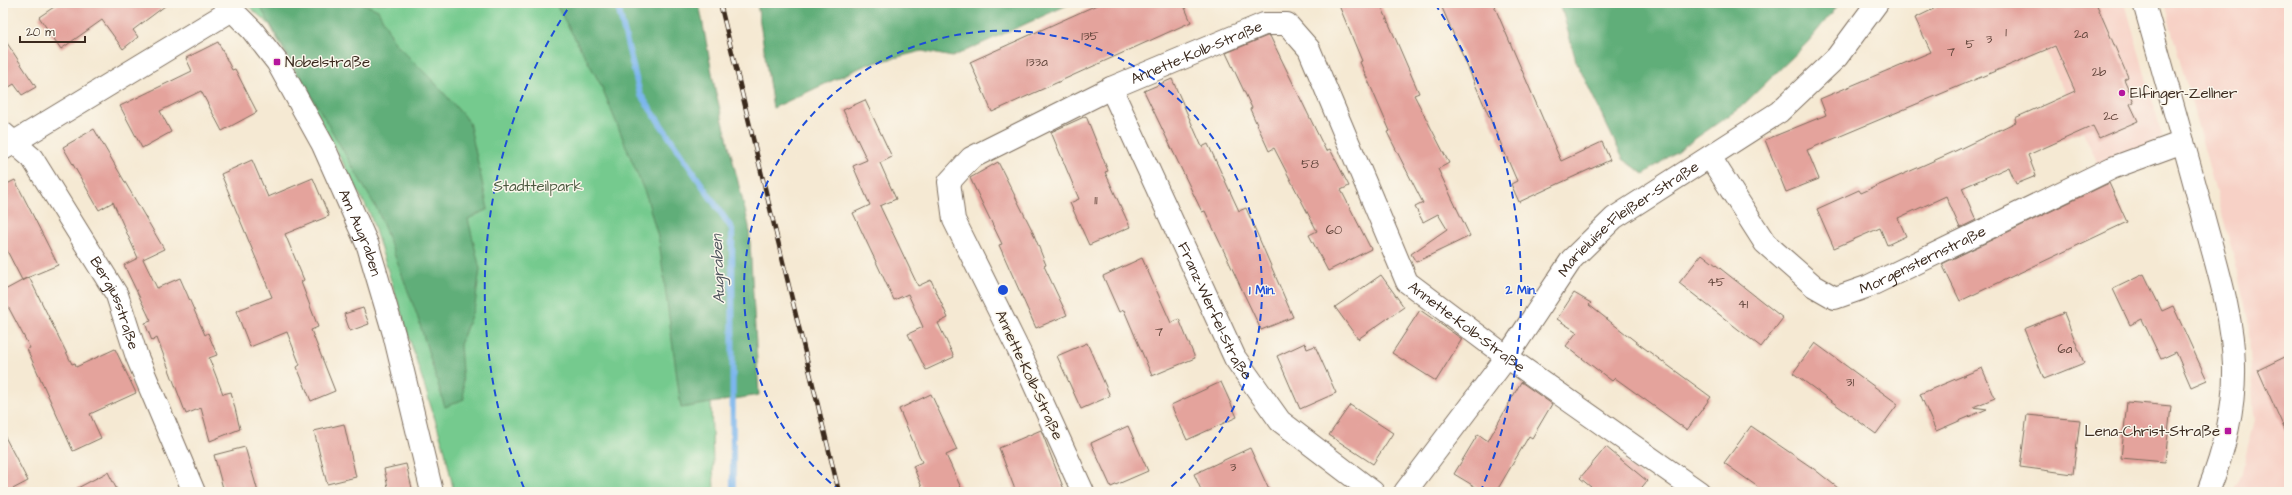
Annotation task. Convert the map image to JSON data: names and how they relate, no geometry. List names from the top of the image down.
{
  "streets": {
    "street": [
      "Annette-Kolb-Straße",
      "Marieluise-Fleißer-Straße",
      "Am Augraben",
      "Morgensternstraße",
      "Bergiusstraße",
      "Franz-Werfel-Straße"
    ]
  },
  "crossings": [
    ["Annette-Kolb-Straße", "Marieluise-Fleißer-Straße"],
    ["Annette-Kolb-Straße", "Franz-Werfel-Straße"],
    ["Marieluise-Fleißer-Straße", "Morgensternstraße"]
  ],
  "water": ["Augraben"],
  "parks": ["Stadtteilpark"],
  "places": {
    "transit": ["Nobelstraße", "Lena-Christ-Straße"],
    "other": ["Elfinger-Zellner"]
  },
  "house_numbers": [
    "1",
    "2a",
    "135",
    "3",
    "5",
    "7",
    "133a",
    "2b",
    "2c",
    "58",
    "11",
    "60",
    "45",
    "41",
    "7",
    "6a",
    "31",
    "3"
  ],
  "scale_bar": "20 m",
  "rings": ["1 Min.", "2 Min."]
}
